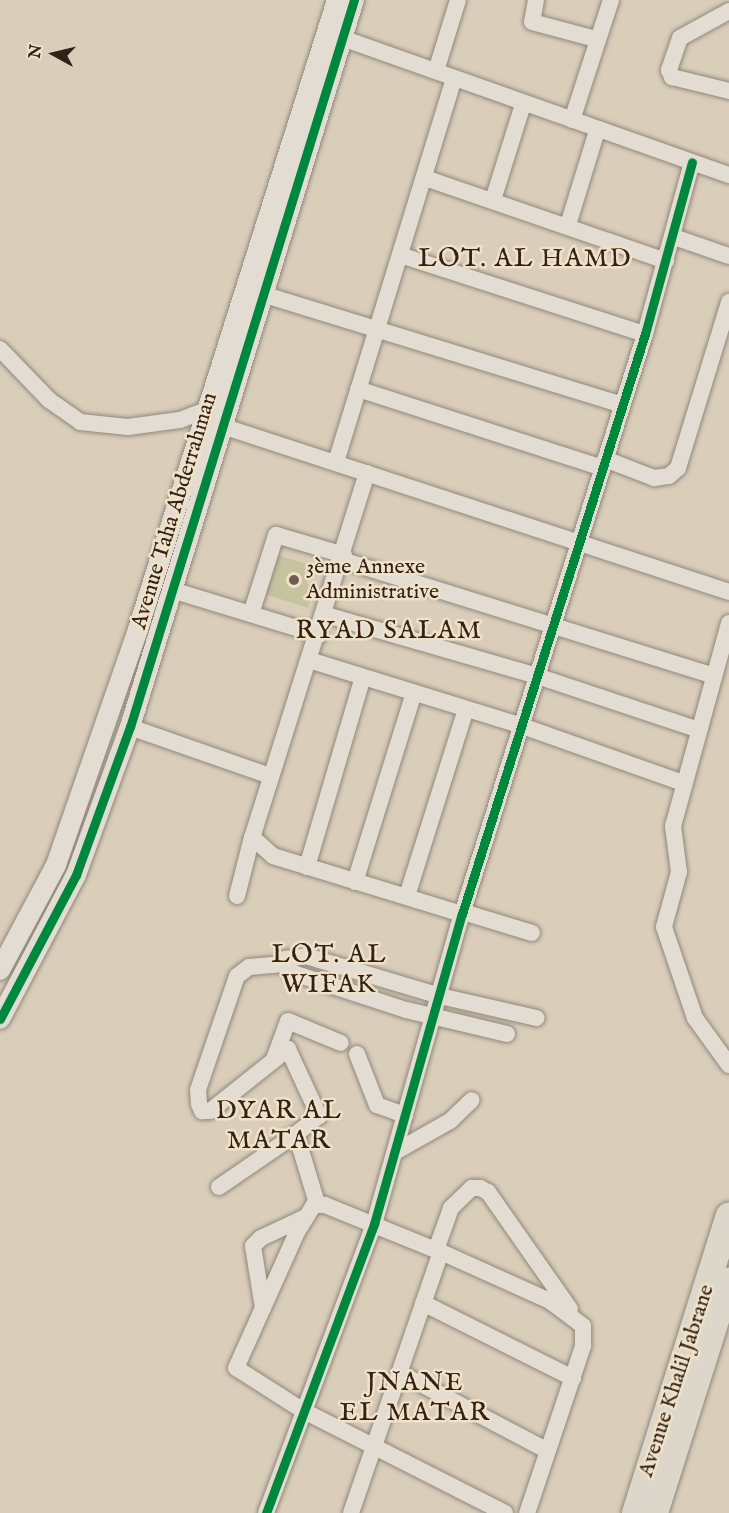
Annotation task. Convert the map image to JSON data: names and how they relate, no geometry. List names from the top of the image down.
{
  "streets": {
    "main road": ["Avenue Khalil Jabrane"],
    "street": ["Avenue Taha Abderrahman"]
  },
  "districts": [
    "LOT. AL HAMD",
    "RYAD SALAM",
    "LOT. AL WIFAK",
    "DYAR AL MATAR",
    "JNANE EL MATAR"
  ],
  "places": ["3ème Annexe Administrative"],
  "north": "left"
}
